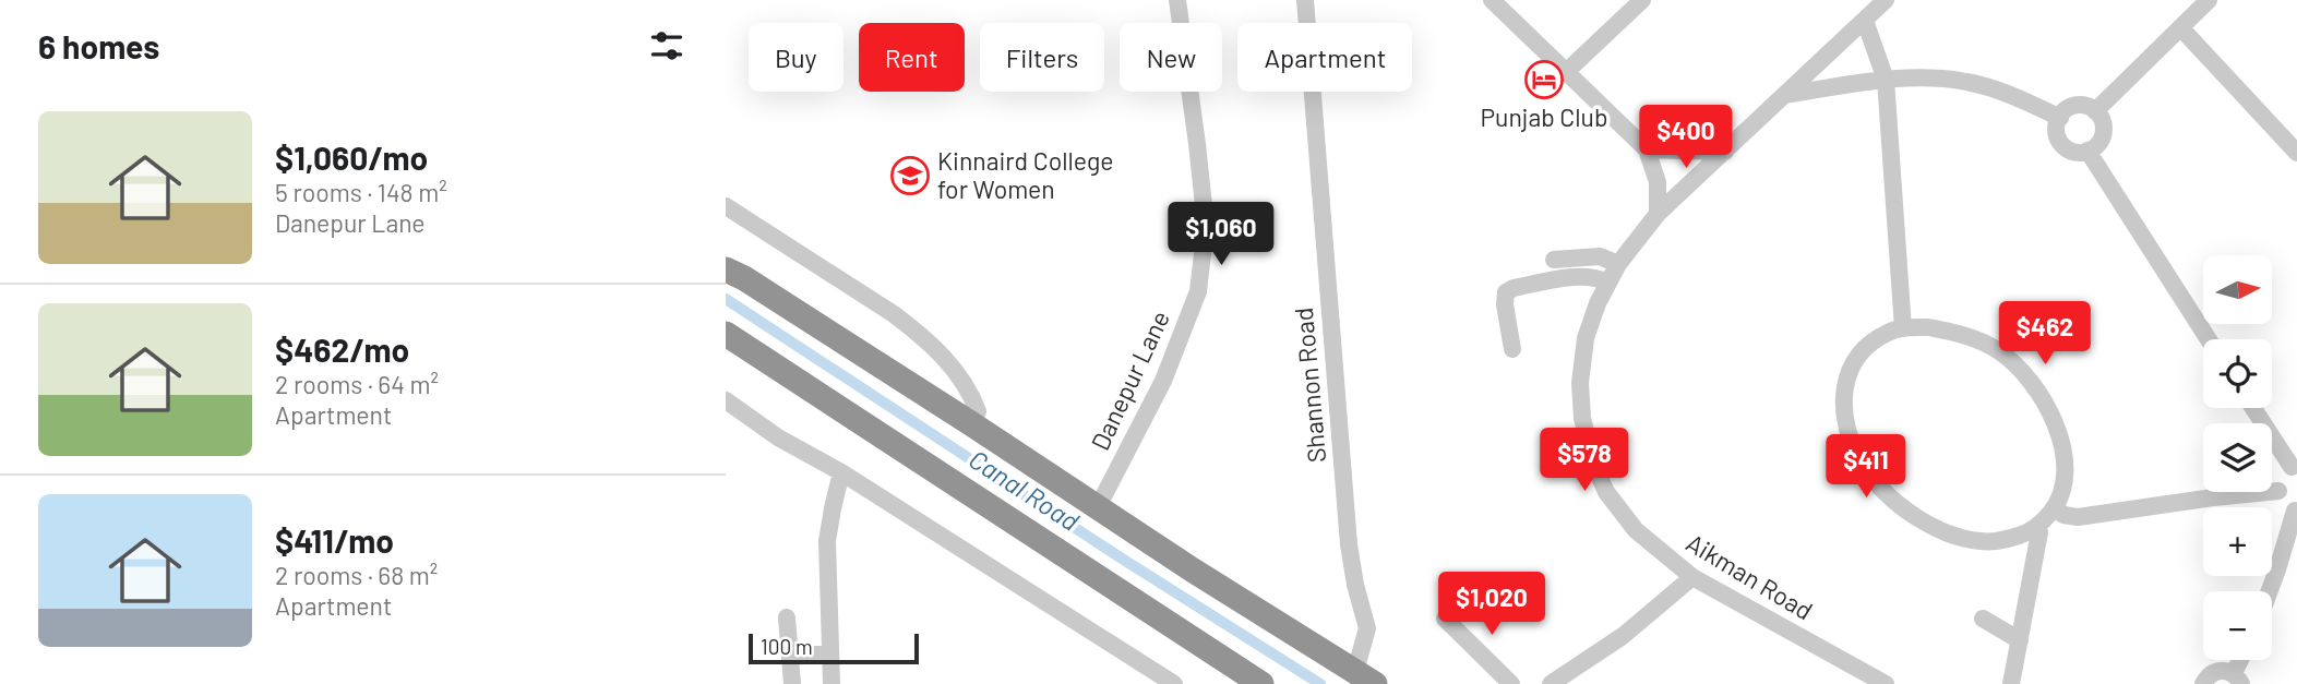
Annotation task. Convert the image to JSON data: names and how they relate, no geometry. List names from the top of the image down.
{
  "streets": {
    "street": ["Danepur Lane", "Shannon Road", "Aikman Road"]
  },
  "water": ["Canal Road"],
  "places": {
    "hotel": ["Punjab Club"],
    "school or university": ["Kinnaird College for Women"]
  },
  "scale_bar": "100 m",
  "north": "right",
  "page": {
    "heading": "6 homes",
    "chip": [
      "Buy",
      "Rent",
      "Filters",
      "New",
      "Apartment"
    ],
    "list": [
      {
        "name": "$1,060/mo",
        "note": "5 rooms · 148 m² · Danepur Lane"
      },
      {
        "name": "$462/mo",
        "note": "2 rooms · 64 m² · Apartment"
      },
      {
        "name": "$411/mo",
        "note": "2 rooms · 68 m² · Apartment"
      }
    ],
    "price": [
      "$400",
      "$1,060",
      "$462",
      "$578",
      "$411",
      "$1,020"
    ],
    "map_buttons": ["+", "−"],
    "scale": "100 m"
  }
}
